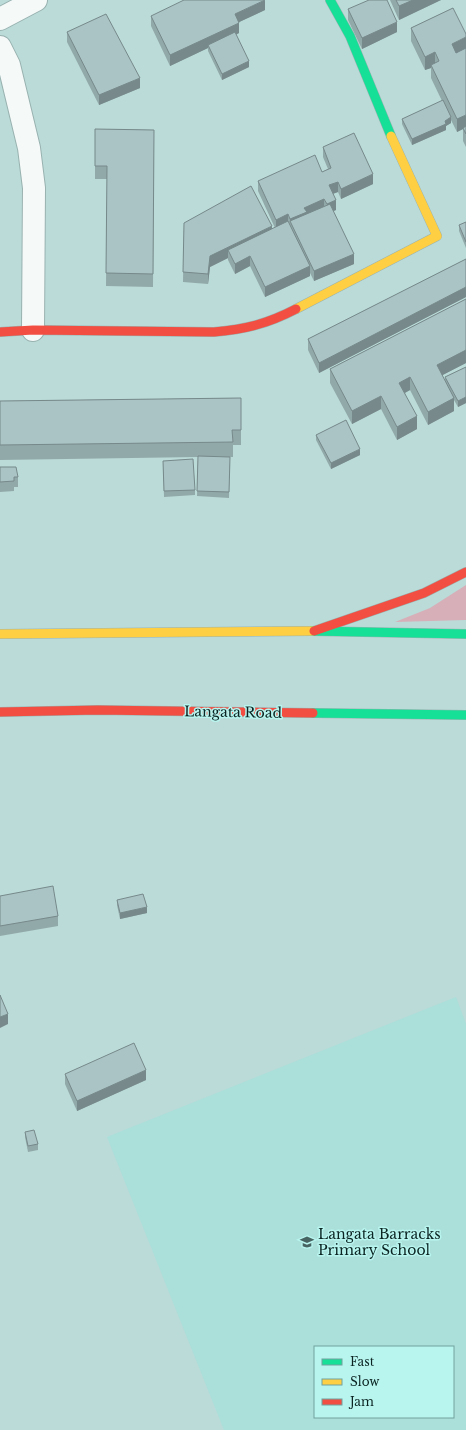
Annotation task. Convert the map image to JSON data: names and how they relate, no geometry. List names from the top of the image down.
{
  "streets": {
    "main road": ["Langata Road"]
  },
  "places": {
    "school or university": ["Langata Barracks Primary School"]
  },
  "legend": ["Fast", "Slow", "Jam"]
}
